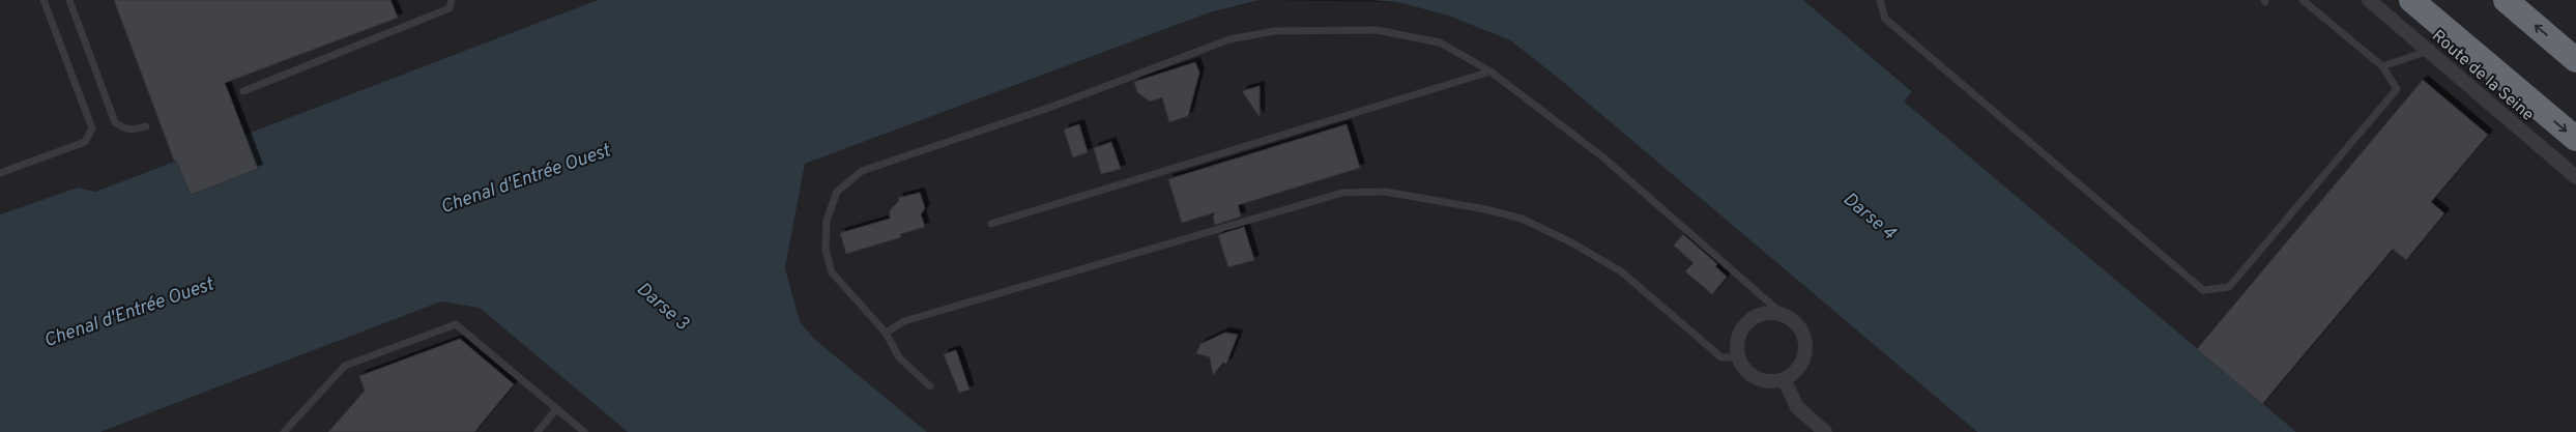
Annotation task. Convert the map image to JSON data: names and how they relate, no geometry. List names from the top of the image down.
{
  "streets": {
    "street": ["Route de la Seine"]
  },
  "water": ["Chenal d'Entrée Ouest", "Darse 4", "Darse 3"]
}
